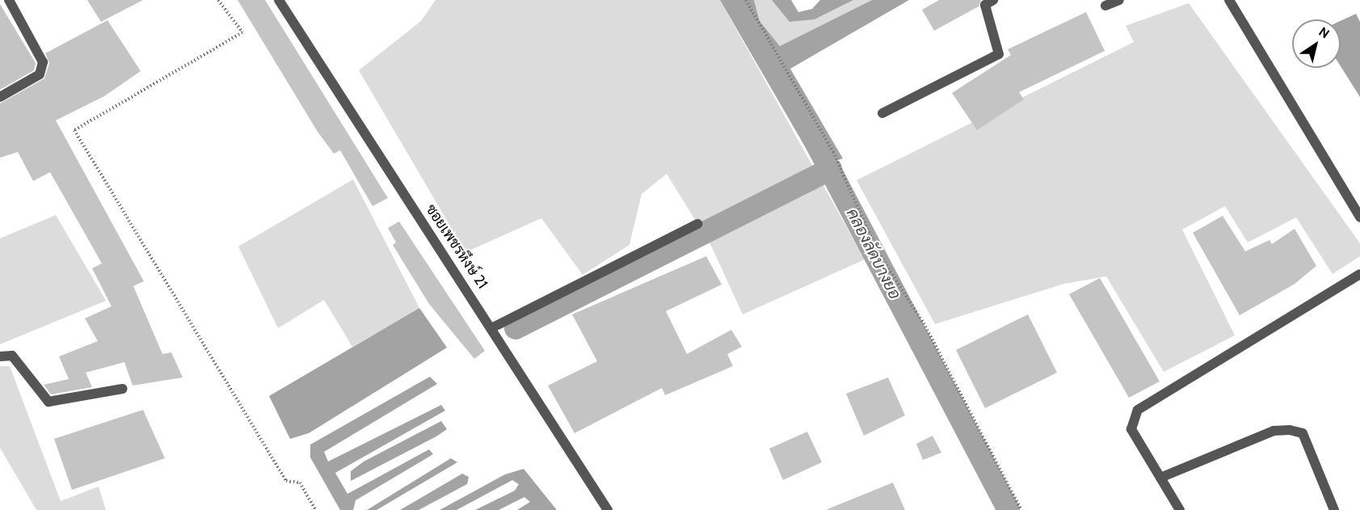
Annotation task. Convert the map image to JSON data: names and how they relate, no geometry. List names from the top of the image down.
{
  "streets": {
    "street": ["ซอยเพชรหึงษ์ 21"]
  },
  "water": ["คลองลัดบางยอ"],
  "north": "top right"
}
